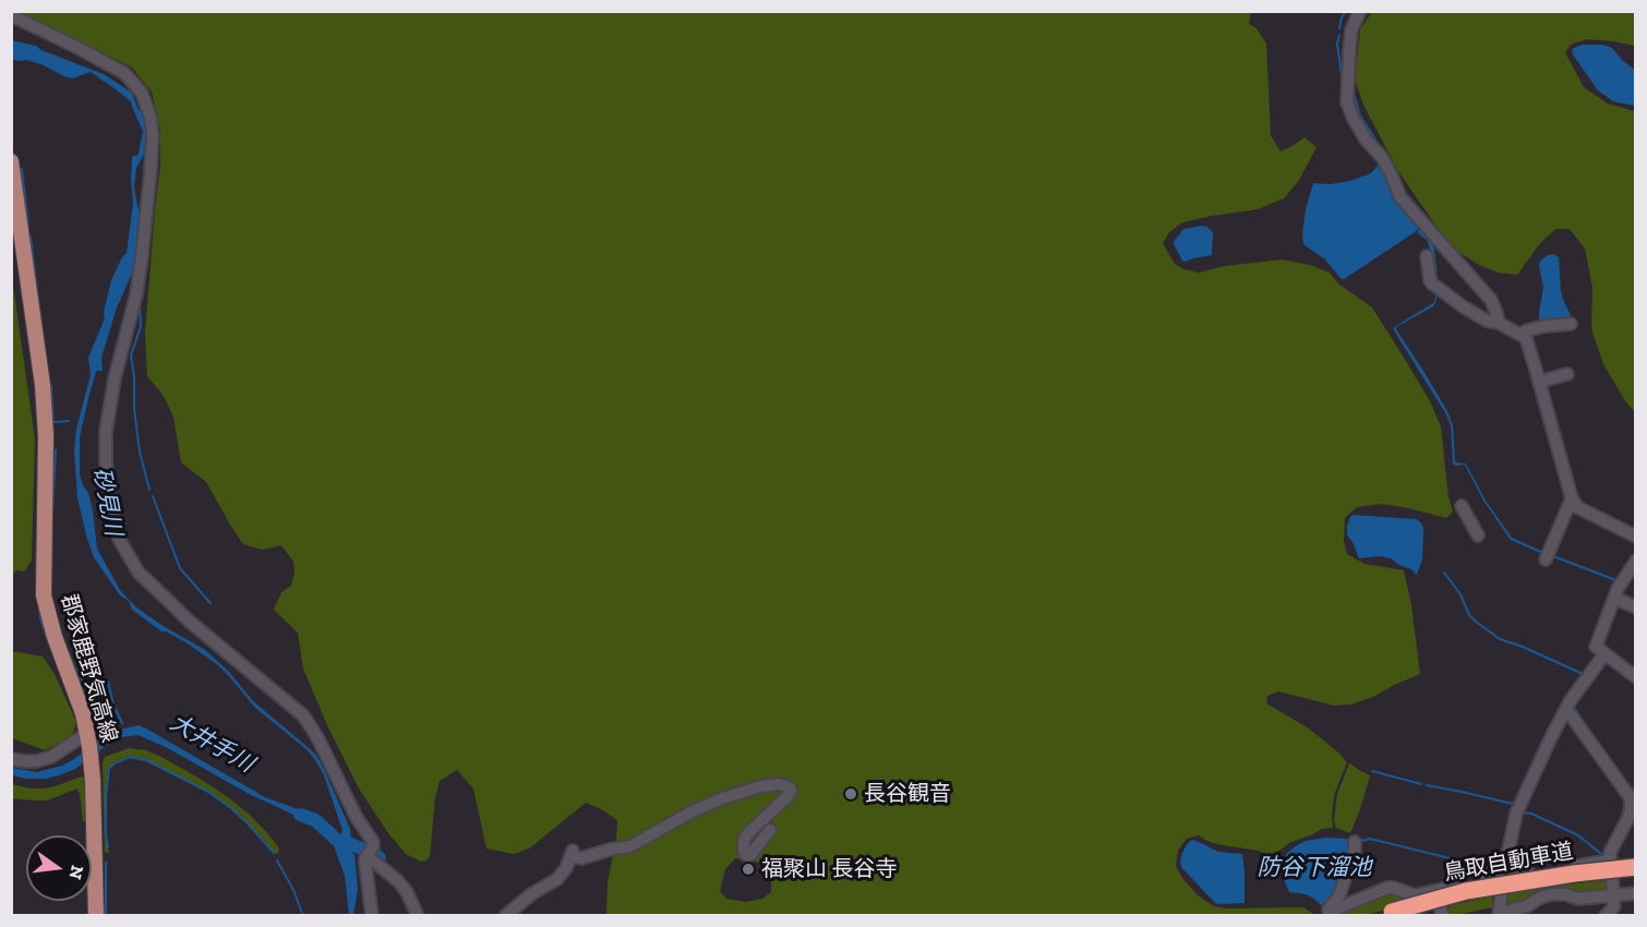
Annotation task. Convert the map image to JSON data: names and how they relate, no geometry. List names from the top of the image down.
{
  "streets": {
    "highway": ["鳥取自動車道"],
    "main road": ["郡家鹿野気高線"]
  },
  "water": ["砂見川", "大井手川", "防谷下溜池"],
  "places": ["長谷観音", "福聚山 長谷寺"],
  "north": "right"
}
